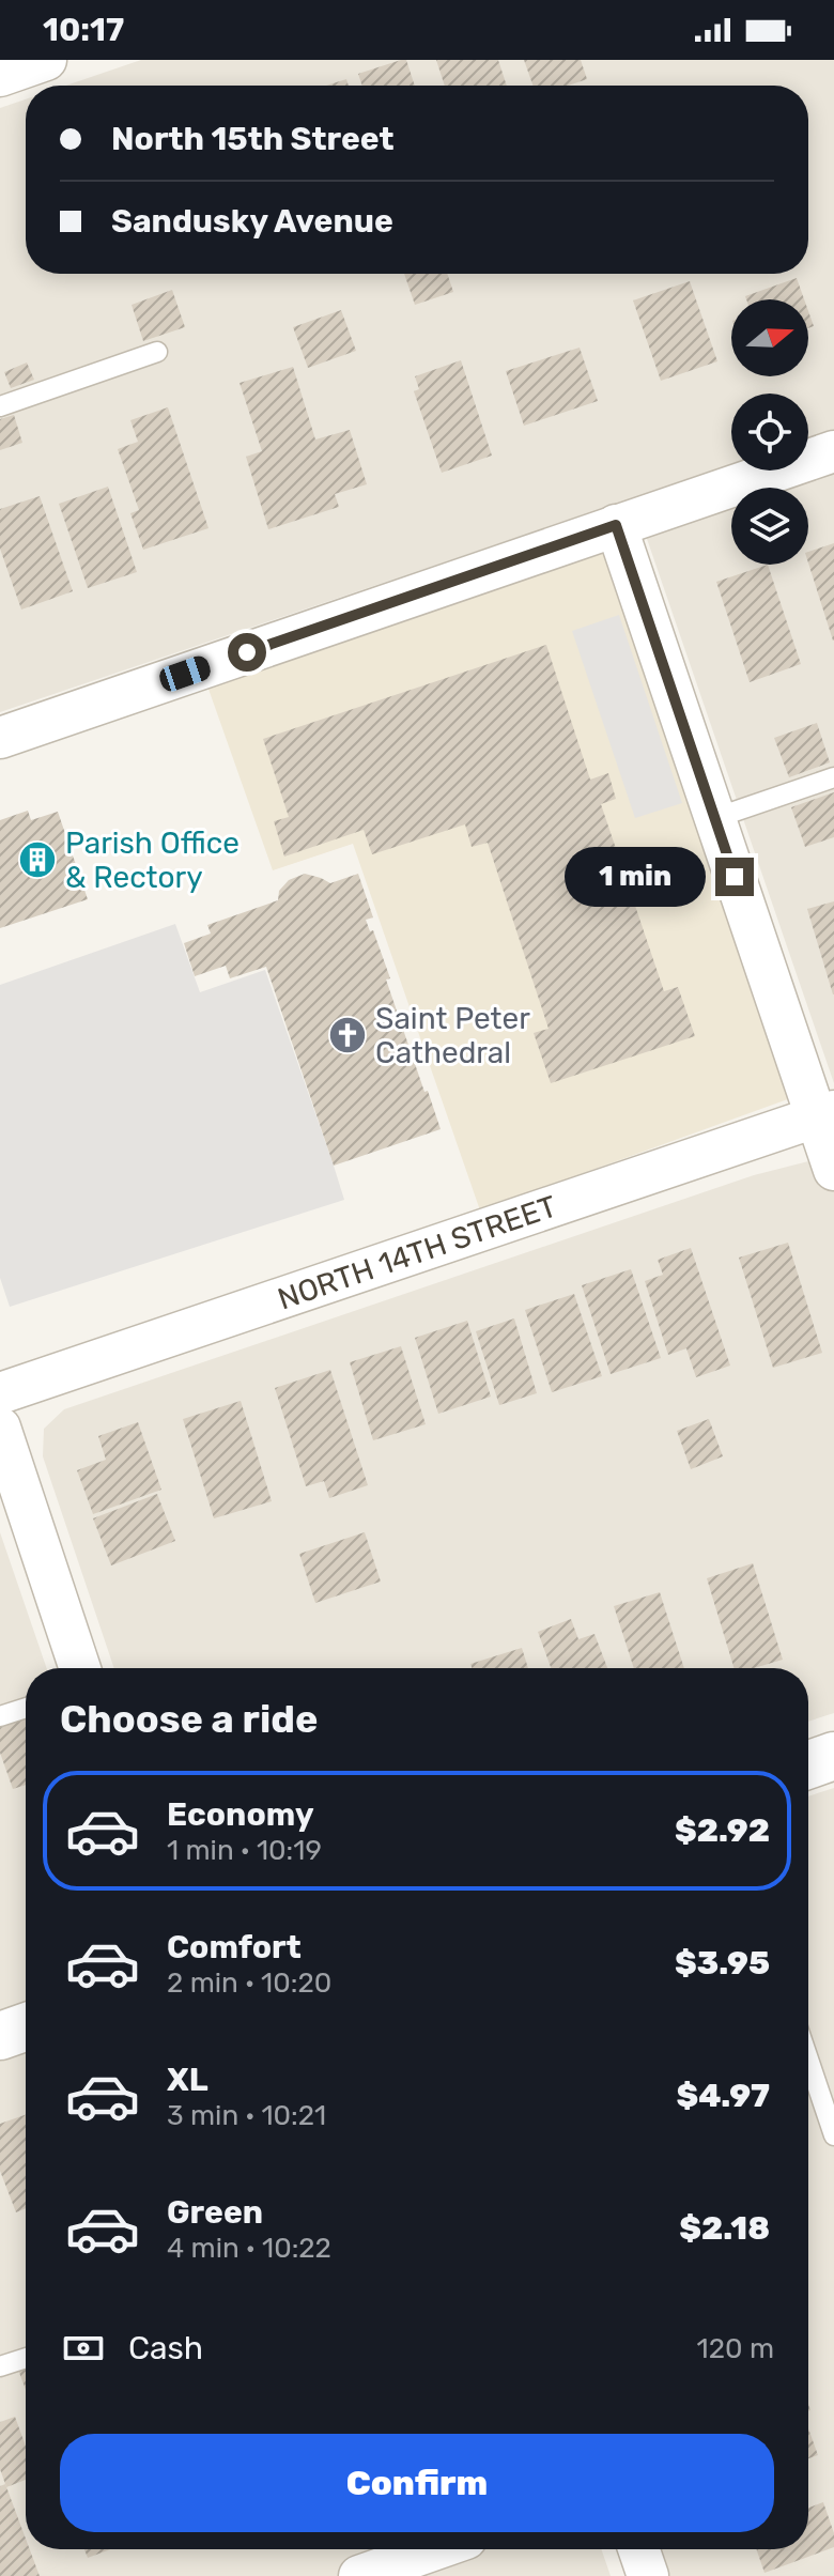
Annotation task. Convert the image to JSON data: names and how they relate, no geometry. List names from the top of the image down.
{
  "streets": {
    "street": ["NORTH 14TH STREET"]
  },
  "places": {
    "building": ["Parish Office & Rectory"],
    "church": ["Saint Peter Cathedral"]
  },
  "north": "right",
  "page": {
    "status": "10:17",
    "banner": ["North 15th Street", "Sandusky Avenue"],
    "bubble": "1 min",
    "heading": "Choose a ride",
    "list": [
      {
        "name": "Economy",
        "note": "1 min · 10:19",
        "value": "$2.92"
      },
      {
        "name": "Comfort",
        "note": "2 min · 10:20",
        "value": "$3.95"
      },
      {
        "name": "XL",
        "note": "3 min · 10:21",
        "value": "$4.97"
      },
      {
        "name": "Green",
        "note": "4 min · 10:22",
        "value": "$2.18"
      }
    ],
    "pay": ["Cash", "120 m"],
    "buttons": "Confirm"
  }
}
